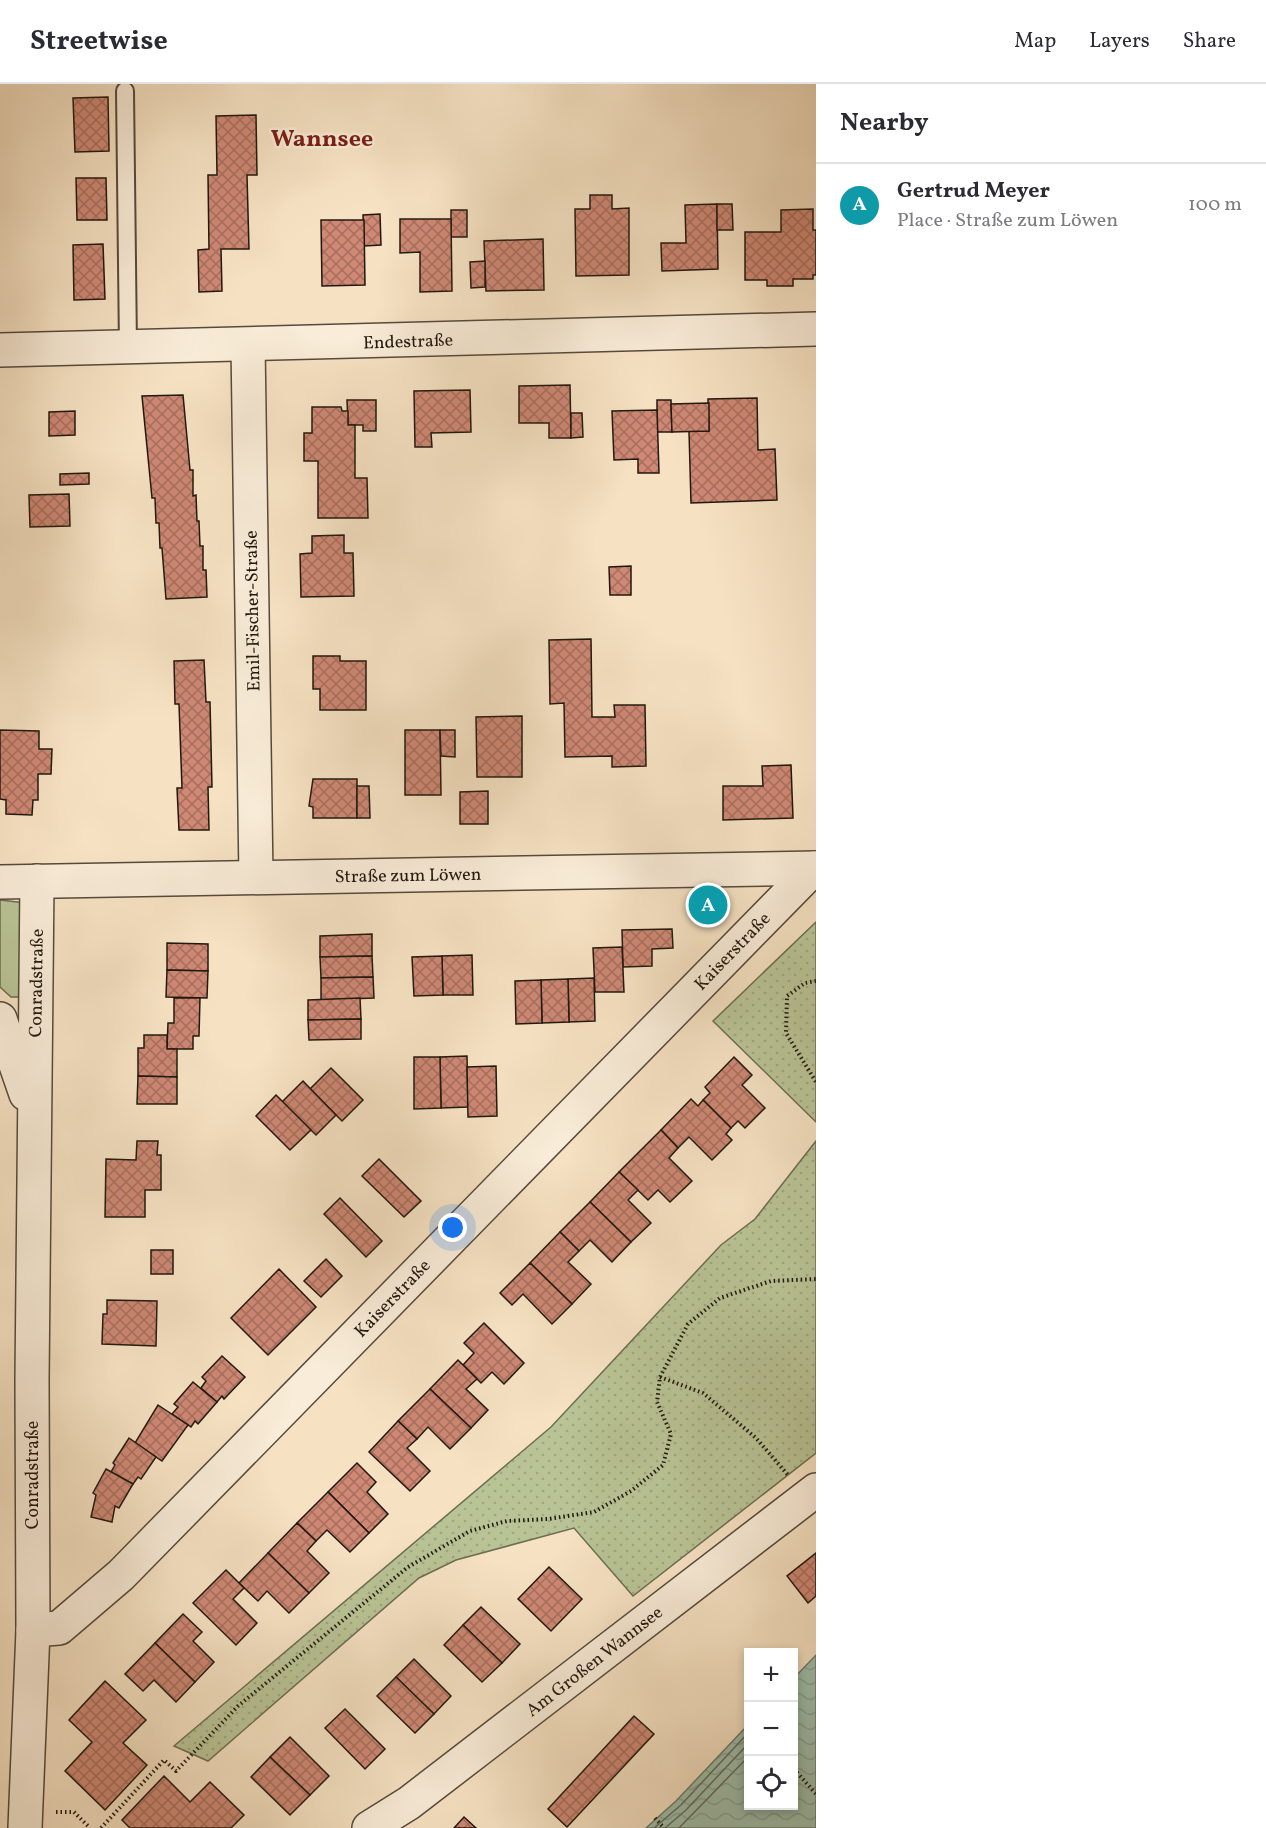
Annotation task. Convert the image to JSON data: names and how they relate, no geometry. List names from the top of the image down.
{
  "streets": {
    "street": [
      "Endestraße",
      "Emil-Fischer-Straße",
      "Straße zum Löwen",
      "Kaiserstraße",
      "Conradstraße",
      "Am Großen Wannsee"
    ]
  },
  "crossings": [
    ["Endestraße", "Emil-Fischer-Straße"],
    ["Emil-Fischer-Straße", "Straße zum Löwen"],
    ["Straße zum Löwen", "Kaiserstraße"],
    ["Straße zum Löwen", "Conradstraße"],
    ["Kaiserstraße", "Conradstraße"]
  ],
  "districts": ["Wannsee"],
  "page": {
    "header": "Streetwise",
    "nav": ["Map", "Layers", "Share"],
    "heading": "Nearby",
    "list": [
      {
        "mark": "A",
        "name": "Gertrud Meyer",
        "note": "Place · Straße zum Löwen",
        "value": "100 m"
      }
    ],
    "pins": "A",
    "map_buttons": ["+", "−"]
  }
}
